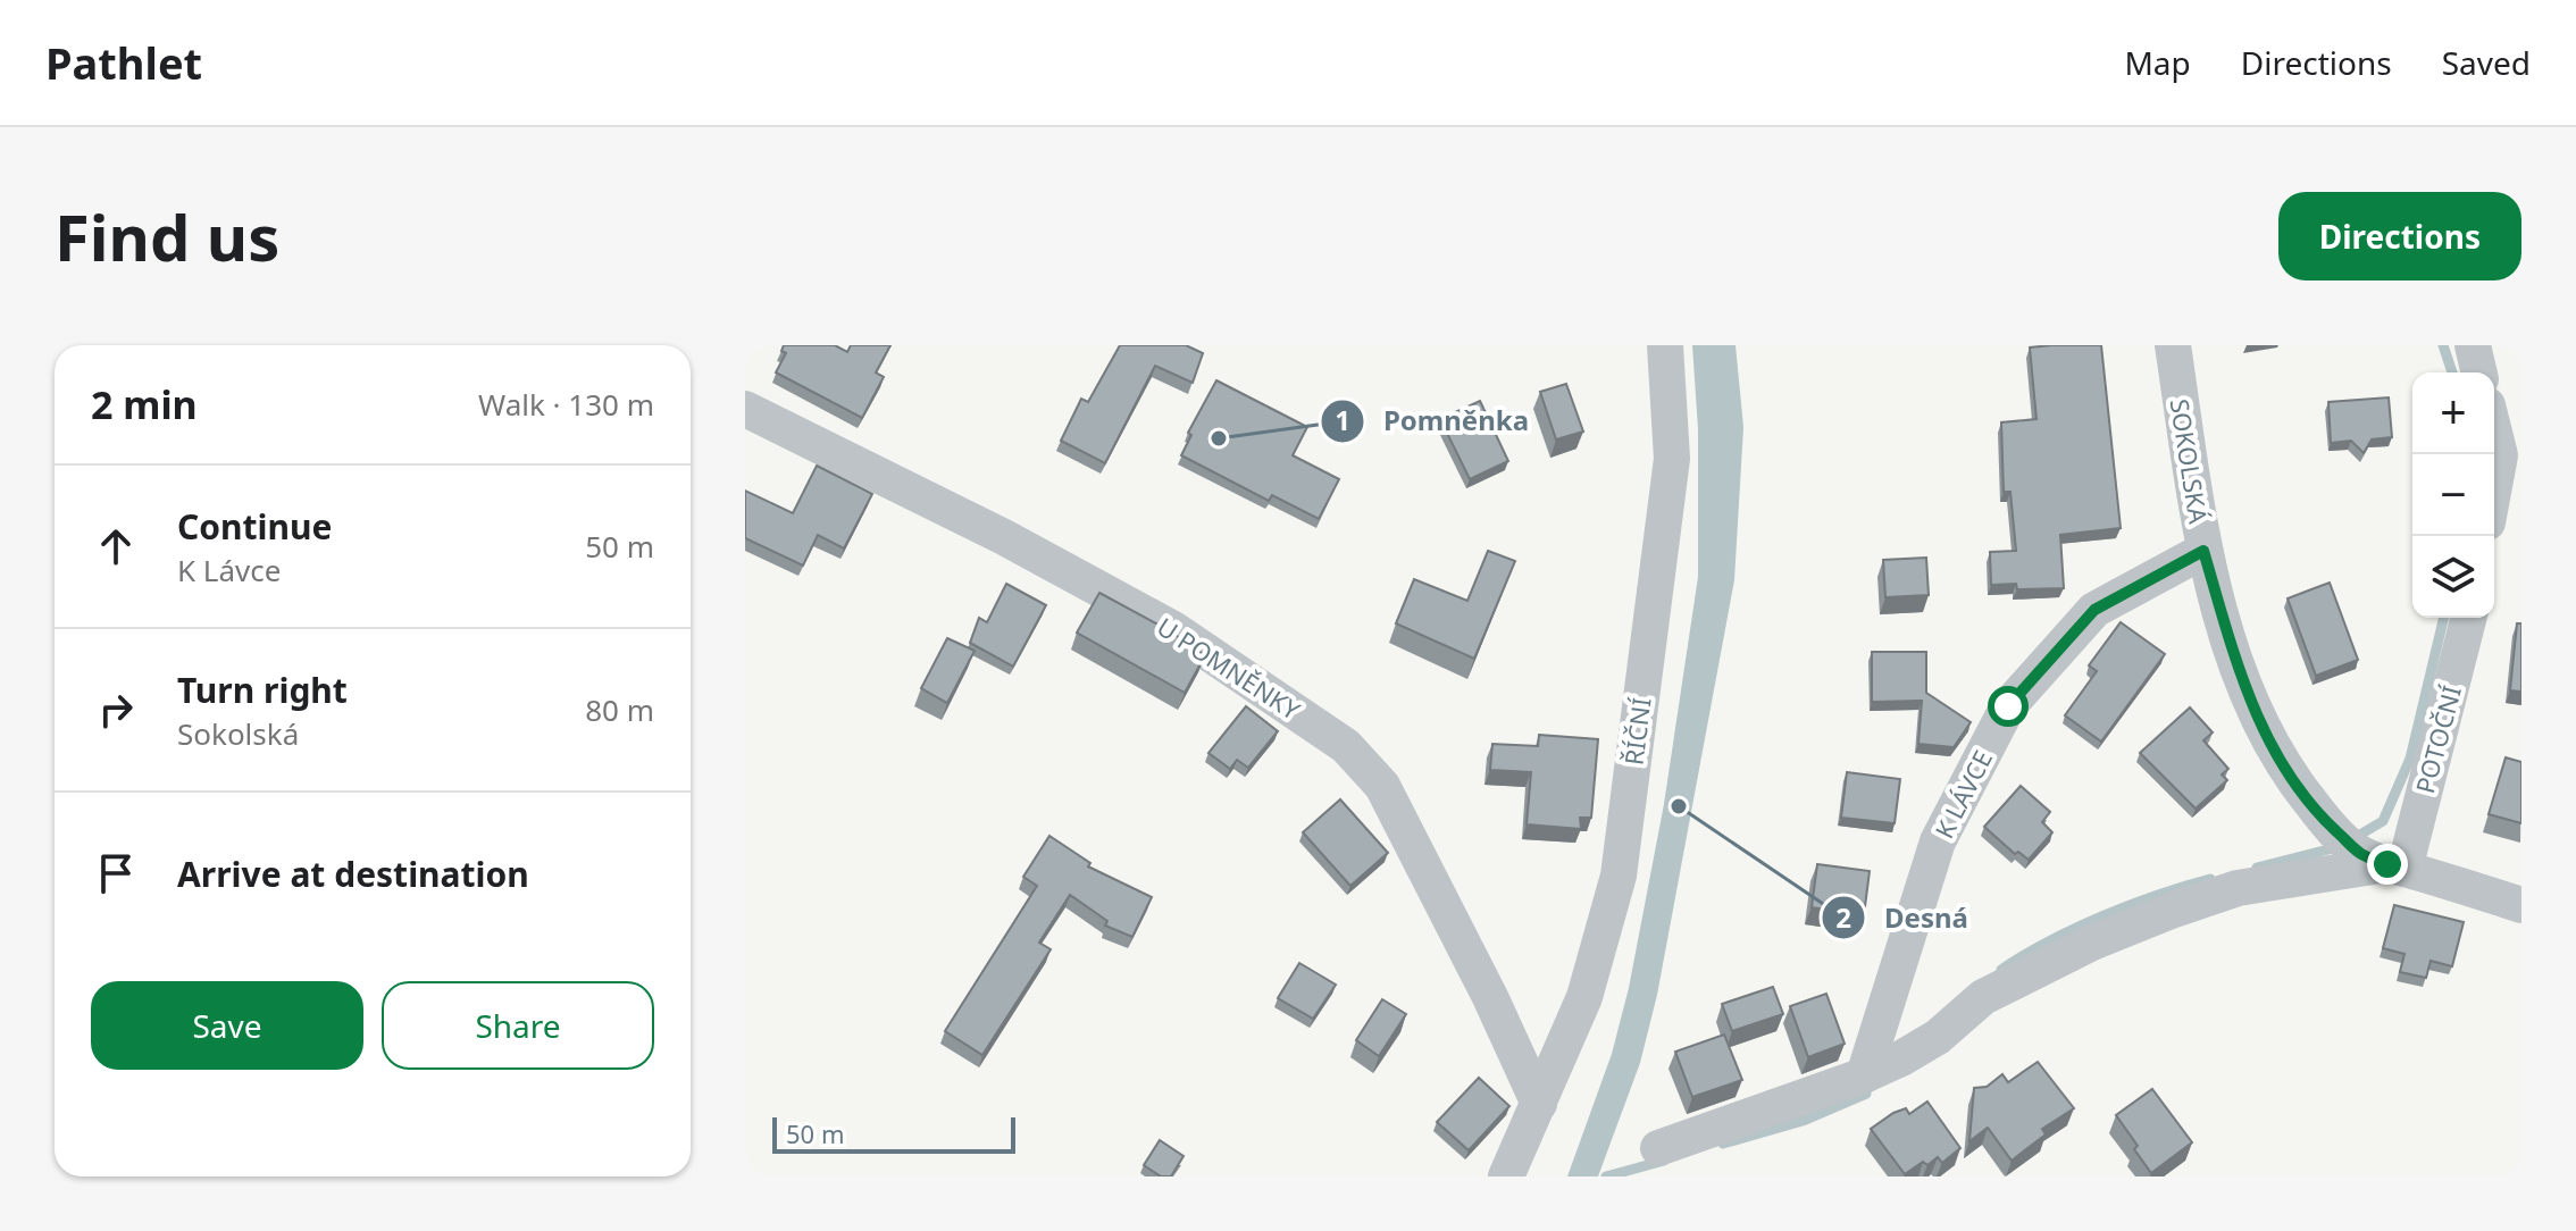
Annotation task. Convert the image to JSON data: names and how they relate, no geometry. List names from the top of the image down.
{
  "streets": {
    "street": [
      "SOKOLSKÁ",
      "U POMNĚNKY",
      "ŘÍČNÍ",
      "POTOČNÍ",
      "K LÁVCE"
    ]
  },
  "crossings": [
    ["SOKOLSKÁ", "POTOČNÍ"],
    ["SOKOLSKÁ", "K LÁVCE"],
    ["U POMNĚNKY", "ŘÍČNÍ"]
  ],
  "places": ["Pomněnka", "Desná"],
  "scale_bar": "50 m",
  "page": {
    "header": "Pathlet",
    "nav": ["Map", "Directions", "Saved"],
    "buttons": [
      "Directions",
      ["Save", "Share"]
    ],
    "title": "Find us",
    "heading": ["2 min", "Walk · 130 m"],
    "map_buttons": ["+", "−"],
    "list": [
      ["Continue", "K Lávce", "50 m"],
      ["Turn right", "Sokolská", "80 m"],
      "Arrive at destination"
    ],
    "scale": "50 m"
  }
}
